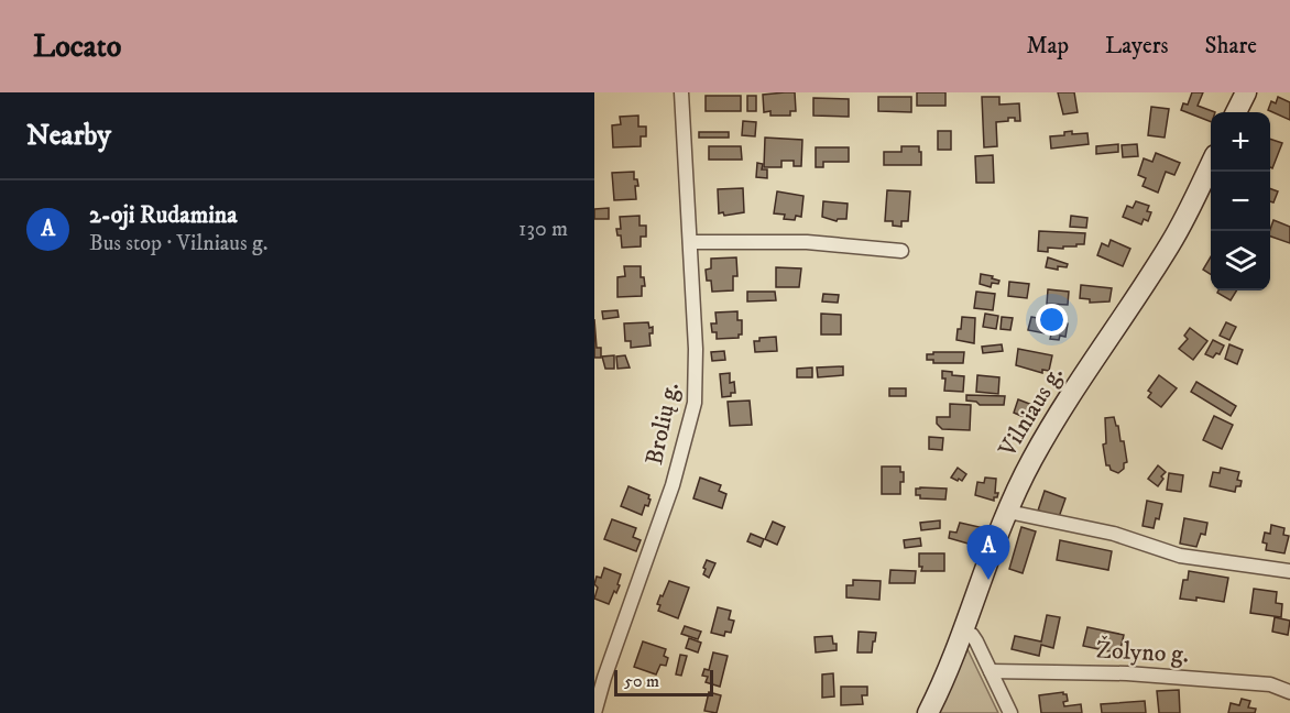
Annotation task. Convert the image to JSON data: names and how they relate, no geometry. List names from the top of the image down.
{
  "streets": {
    "main road": ["Vilniaus g."],
    "street": ["Brolių g.", "Žolyno g."]
  },
  "scale_bar": "50 m",
  "page": {
    "header": "Locato",
    "nav": ["Map", "Layers", "Share"],
    "heading": "Nearby",
    "map_buttons": ["+", "−"],
    "list": [
      {
        "mark": "A",
        "name": "2-oji Rudamina",
        "note": "Bus stop · Vilniaus g.",
        "value": "130 m"
      }
    ],
    "pins": "A",
    "scale": "50 m"
  }
}
